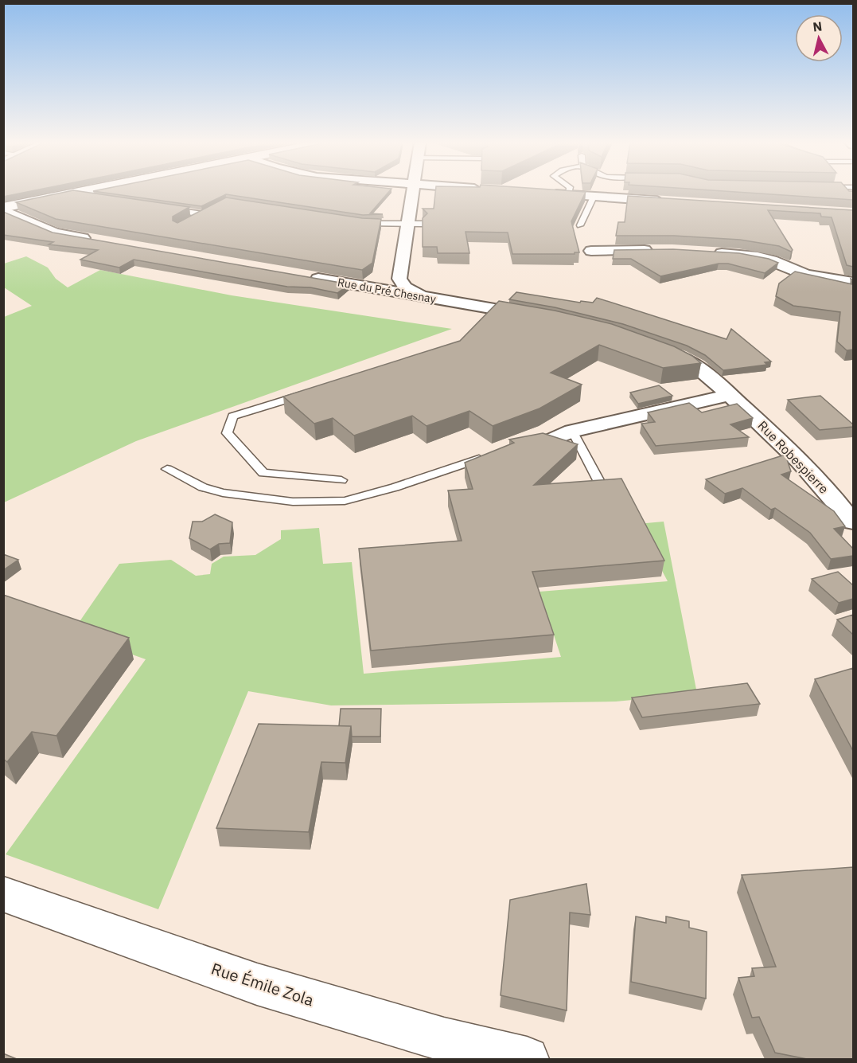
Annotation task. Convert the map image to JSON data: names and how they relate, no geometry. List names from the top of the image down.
{
  "streets": {
    "street": ["Rue du Pré Chesnay", "Rue Robespierre", "Rue Émile Zola"]
  },
  "north": "top"
}
